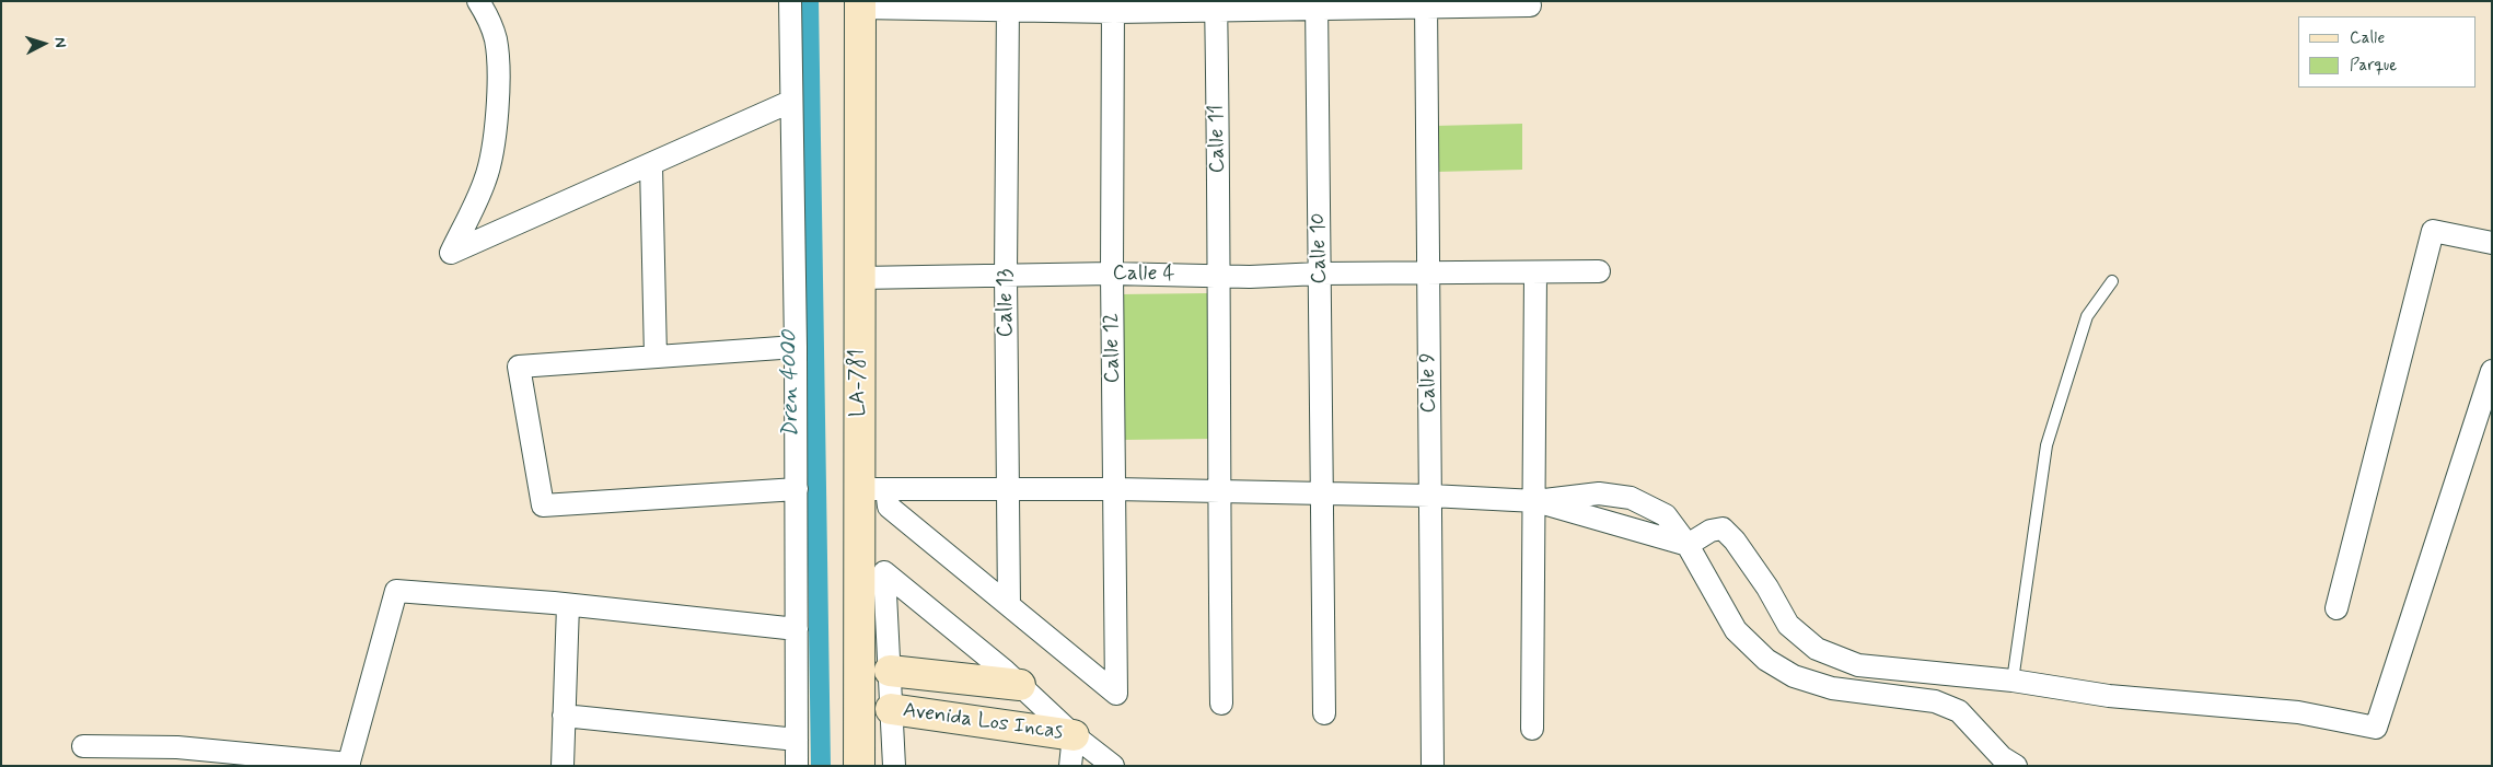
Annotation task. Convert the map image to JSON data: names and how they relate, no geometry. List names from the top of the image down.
{
  "streets": {
    "street": [
      "Calle 11",
      "Calle 10",
      "Calle 4",
      "Calle 13",
      "Calle 12",
      "LA-781",
      "Calle 9",
      "Avenida Los Incas"
    ]
  },
  "crossings": [
    ["Calle 11", "Calle 4"],
    ["Calle 10", "Calle 4"],
    ["Calle 4", "Calle 13"],
    ["Calle 4", "Calle 12"],
    ["Calle 4", "LA-781"],
    ["Calle 4", "Calle 9"],
    ["Calle 13", "Calle 12"]
  ],
  "water": ["Dren 4000"],
  "legend": ["Calle", "Parque"],
  "north": "right"
}
